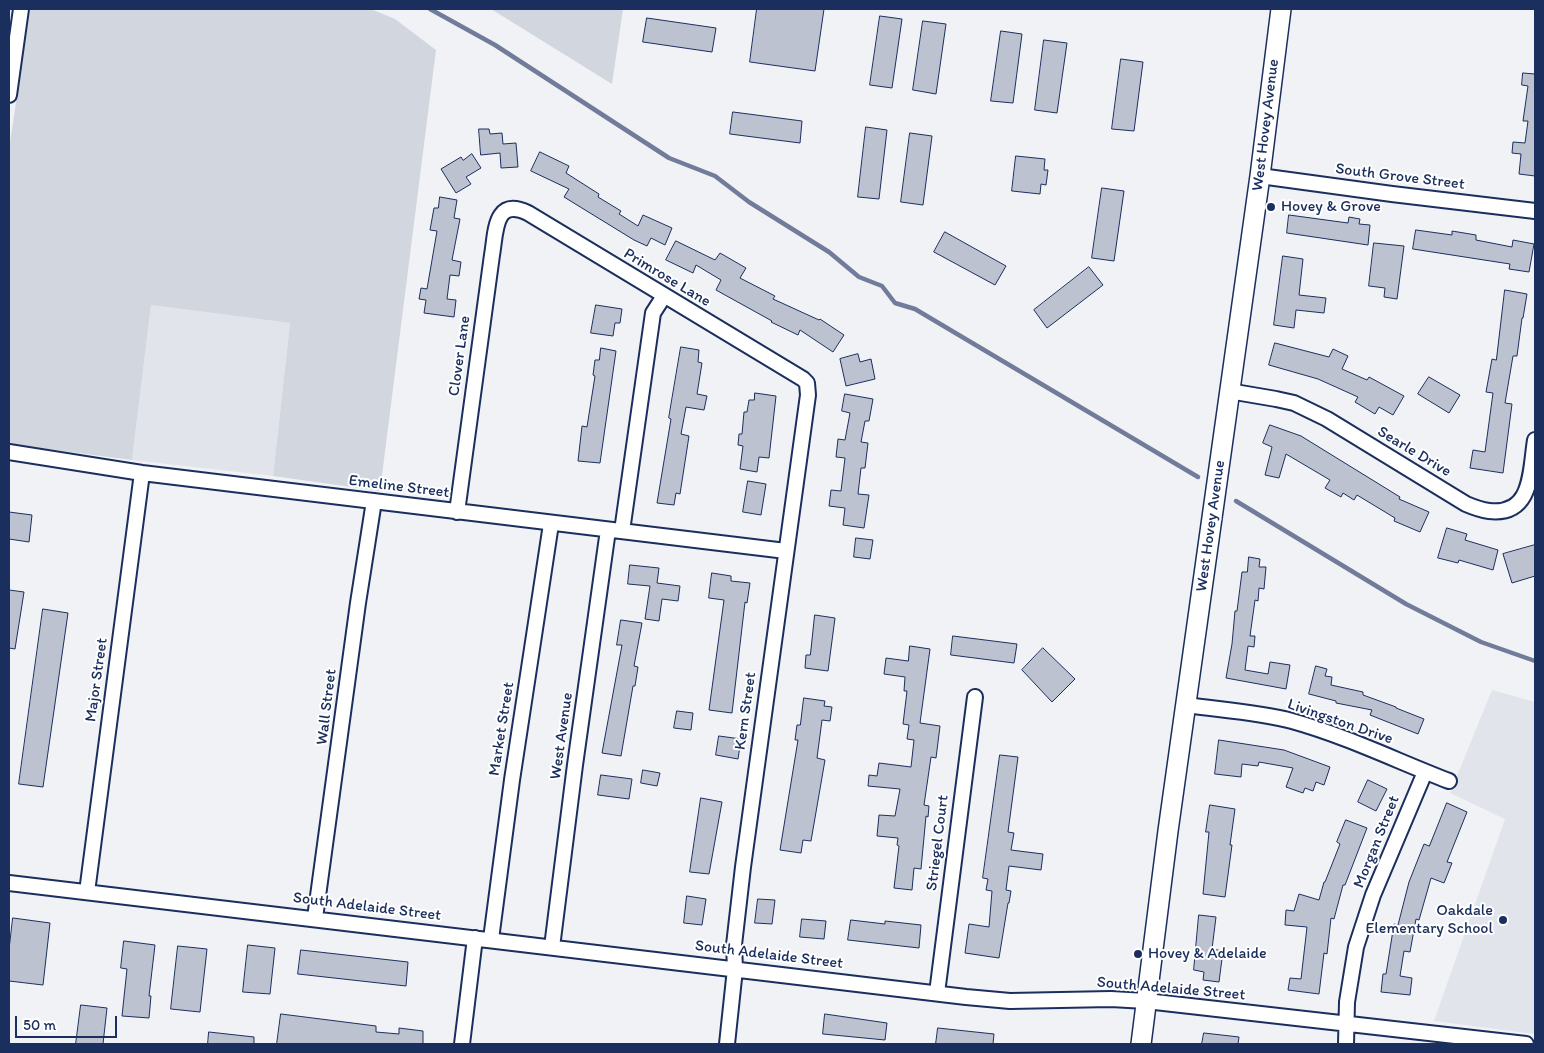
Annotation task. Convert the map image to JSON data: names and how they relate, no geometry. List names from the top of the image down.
{
  "streets": {
    "main road": ["West Hovey Avenue"],
    "street": [
      "South Grove Street",
      "Primrose Lane",
      "Clover Lane",
      "Searle Drive",
      "Emeline Street",
      "Major Street",
      "Wall Street",
      "Kern Street",
      "Livingston Drive",
      "Market Street",
      "West Avenue",
      "Morgan Street",
      "Striegel Court",
      "South Adelaide Street"
    ]
  },
  "crossings": [
    ["West Hovey Avenue", "South Grove Street"],
    ["West Hovey Avenue", "Searle Drive"],
    ["West Hovey Avenue", "Livingston Drive"],
    ["West Hovey Avenue", "South Adelaide Street"],
    ["Primrose Lane", "Clover Lane"],
    ["Primrose Lane", "Kern Street"],
    ["Clover Lane", "Emeline Street"],
    ["Emeline Street", "Major Street"],
    ["Emeline Street", "Wall Street"],
    ["Emeline Street", "Kern Street"],
    ["Emeline Street", "Market Street"],
    ["Emeline Street", "West Avenue"],
    ["Major Street", "South Adelaide Street"],
    ["Wall Street", "South Adelaide Street"],
    ["Kern Street", "South Adelaide Street"],
    ["Livingston Drive", "Morgan Street"],
    ["Market Street", "South Adelaide Street"],
    ["West Avenue", "South Adelaide Street"],
    ["Morgan Street", "South Adelaide Street"],
    ["Striegel Court", "South Adelaide Street"]
  ],
  "places": ["Hovey & Grove", "Oakdale Elementary School", "Hovey & Adelaide"],
  "scale_bar": "50 m"
}
